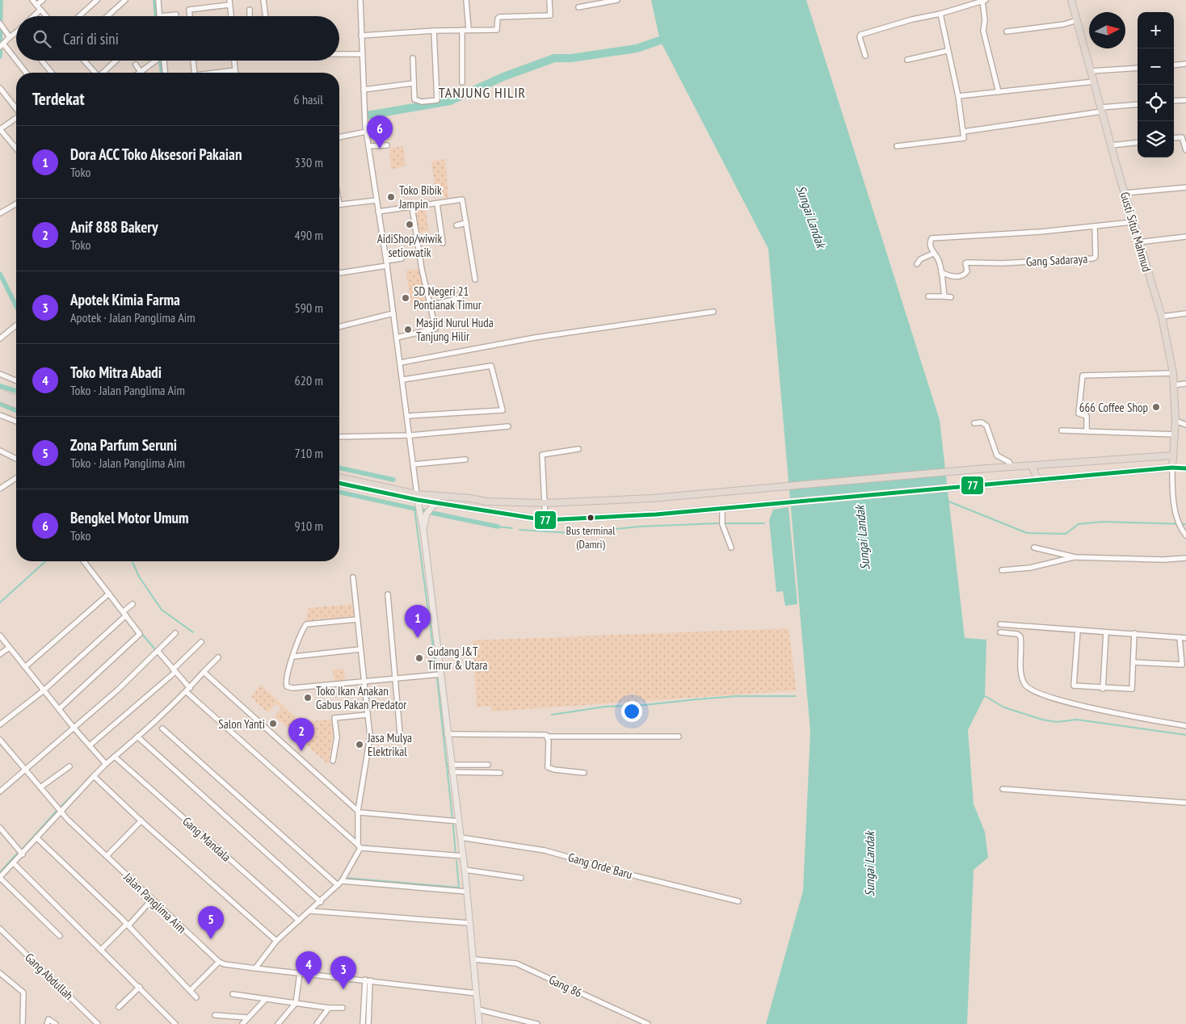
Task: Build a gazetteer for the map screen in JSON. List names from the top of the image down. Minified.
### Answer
{"streets":{"highway":["Gusti Situt Mahmud"],"street":["Gang Sadaraya","Gang Mandala","Gang Orde Baru","Jalan Panglima Aim","Gang Abdullah","Gang 86"]},"districts":["TANJUNG HILIR"],"water":["Sungai Landak"],"places":["Toko Bibik Jampin","AidiShop/wiwik setiowatik","SD Negeri 21 Pontianak Timur","Masjid Nurul Huda Tanjung Hilir","666 Coffee Shop","Bus terminal (Damri)","Gudang J&T Timur & Utara","Toko Ikan Anakan Gabus Pakan Predator","Salon Yanti","Jasa Mulya Elektrikal"],"lines":["transit line 77"],"north":"right","page":{"map_buttons":["+","−"],"search":"Cari di sini","heading":["Terdekat","6 hasil"],"pins":["6","1","2","5","4","3"],"list":[{"mark":"1","name":"Dora ACC Toko Aksesori Pakaian","note":"Toko","value":"330 m"},{"mark":"2","name":"Anif 888 Bakery","note":"Toko","value":"490 m"},{"mark":"3","name":"Apotek Kimia Farma","note":"Apotek · Jalan Panglima Aim","value":"590 m"},{"mark":"4","name":"Toko Mitra Abadi","note":"Toko · Jalan Panglima Aim","value":"620 m"},{"mark":"5","name":"Zona Parfum Seruni","note":"Toko · Jalan Panglima Aim","value":"710 m"},{"mark":"6","name":"Bengkel Motor Umum","note":"Toko","value":"910 m"}]}}
